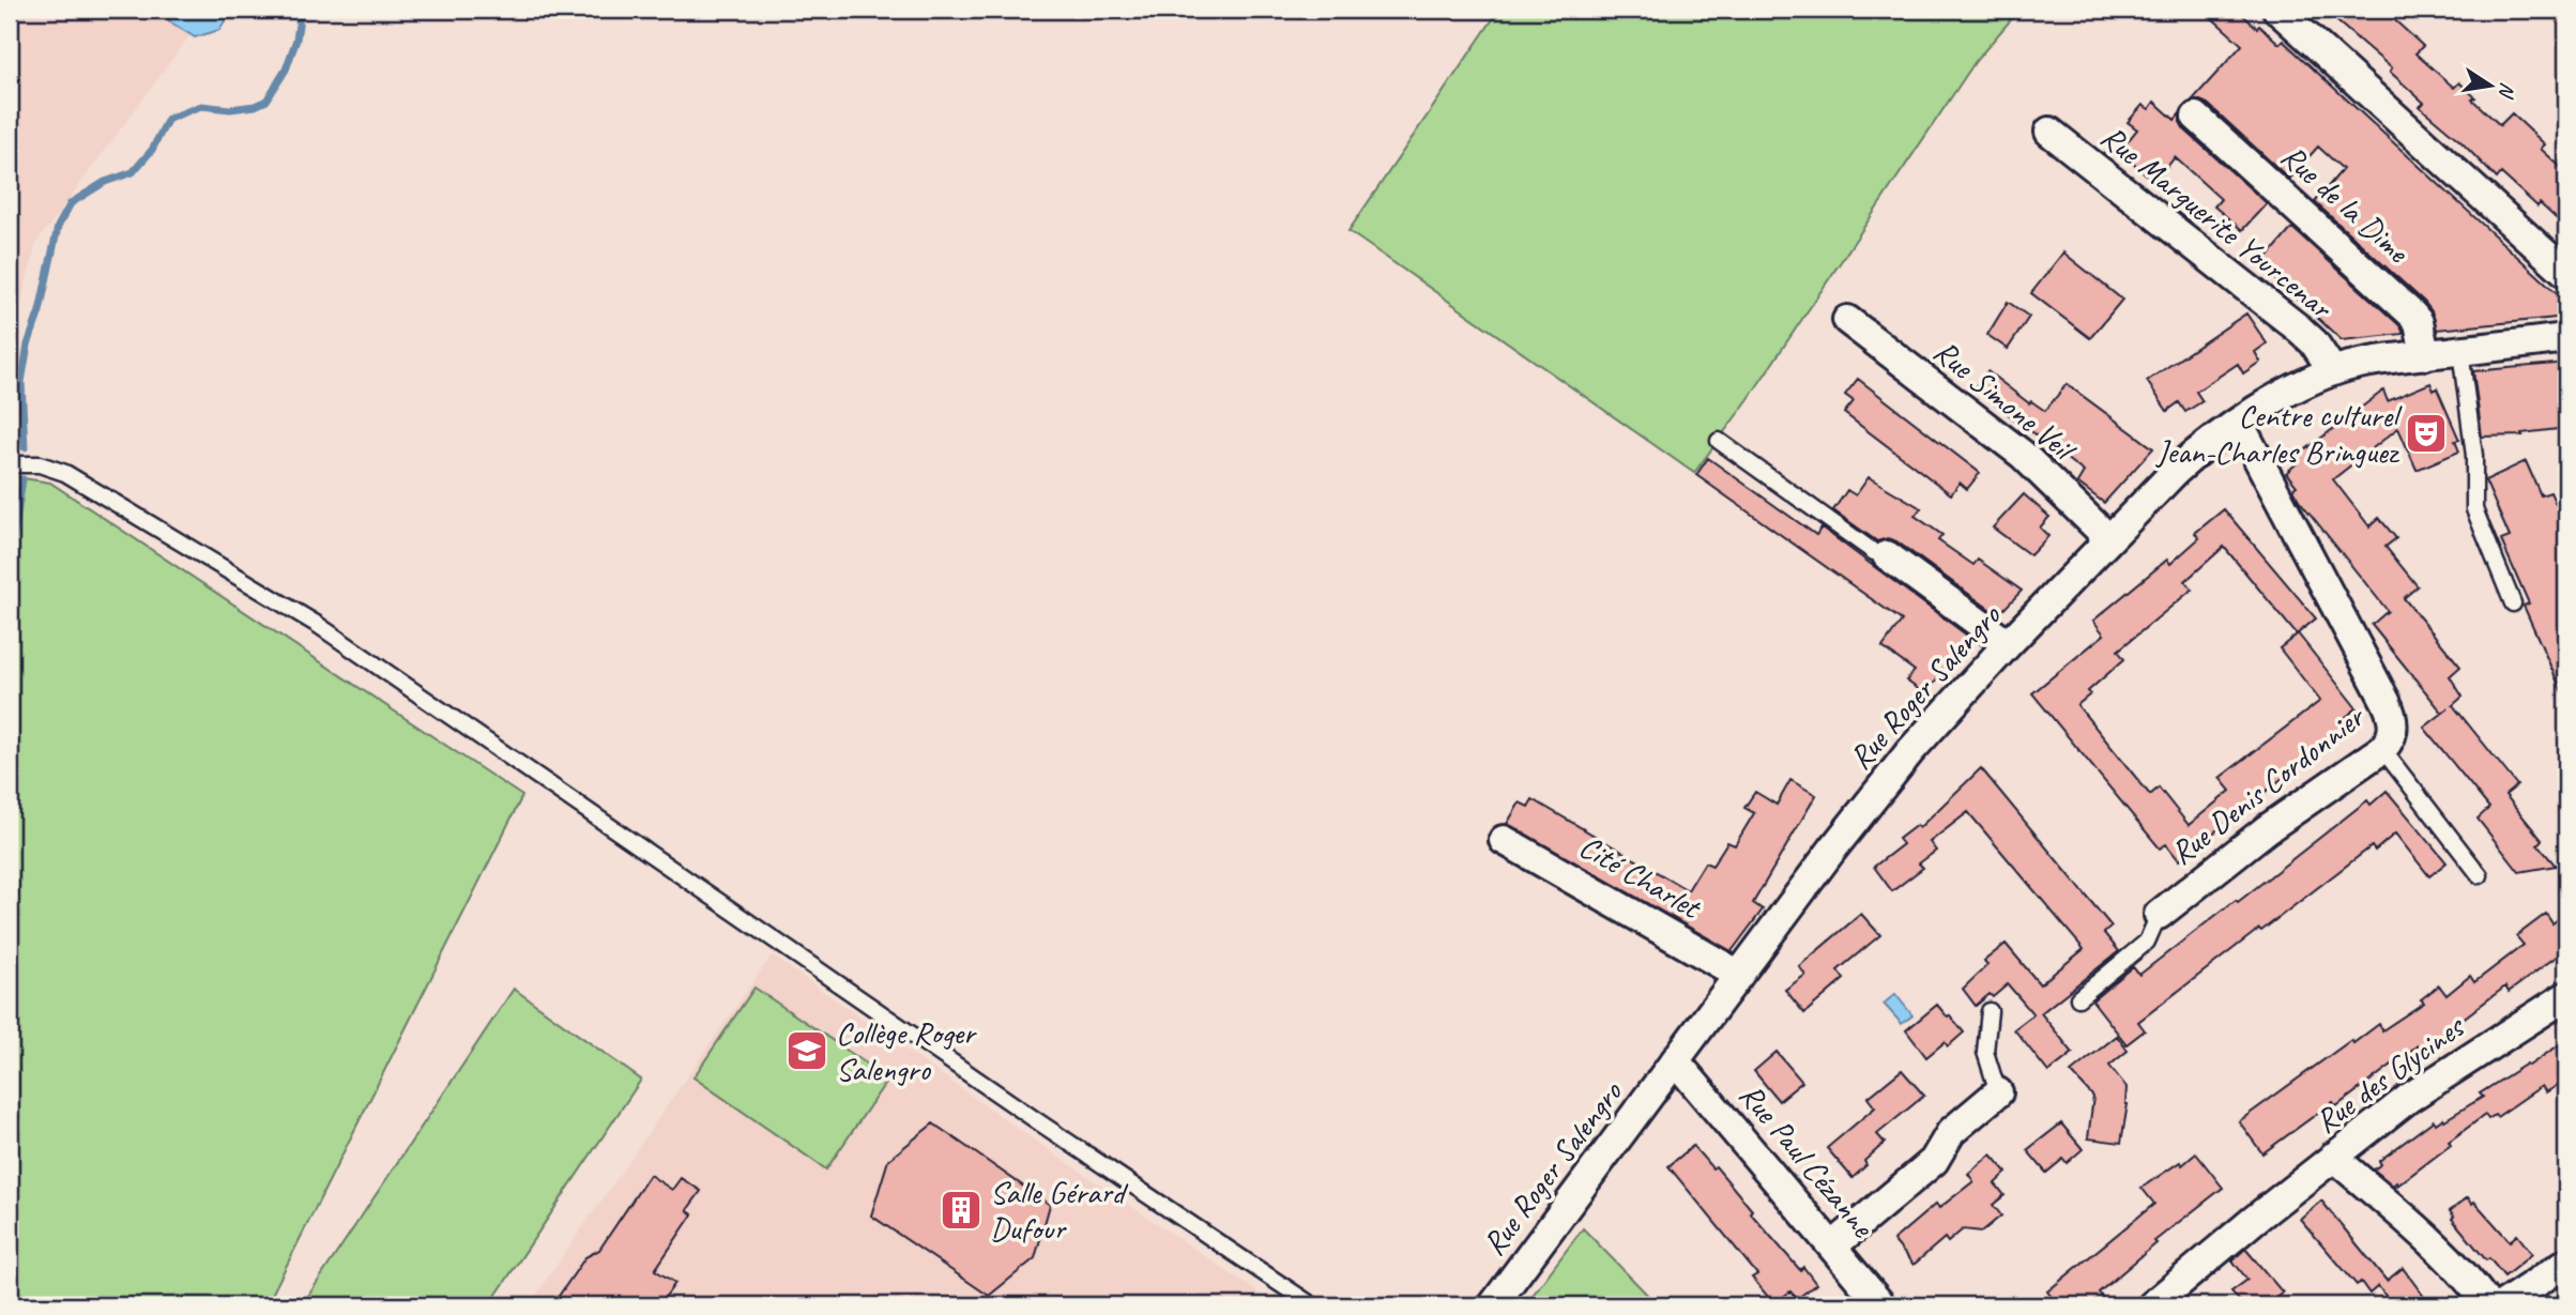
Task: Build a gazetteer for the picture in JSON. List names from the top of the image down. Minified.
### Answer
{"streets":{"street":["Rue de la Dime","Rue Marguerite Yourcenar","Rue Simone Veil","Rue Roger Salengro","Rue Denis Cordonnier","Cité Charlet","Rue des Glycines","Rue Paul Cézanne"]},"crossings":[["Rue de la Dime","Rue Roger Salengro"],["Rue Marguerite Yourcenar","Rue Roger Salengro"],["Rue Simone Veil","Rue Roger Salengro"],["Rue Roger Salengro","Rue Denis Cordonnier"],["Rue Roger Salengro","Cité Charlet"],["Rue Roger Salengro","Rue Paul Cézanne"]],"places":{"theatre":["Centre culturel Jean-Charles Bringuez"],"school or university":["Collège Roger Salengro"],"building":["Salle Gérard Dufour"]},"north":"right"}
